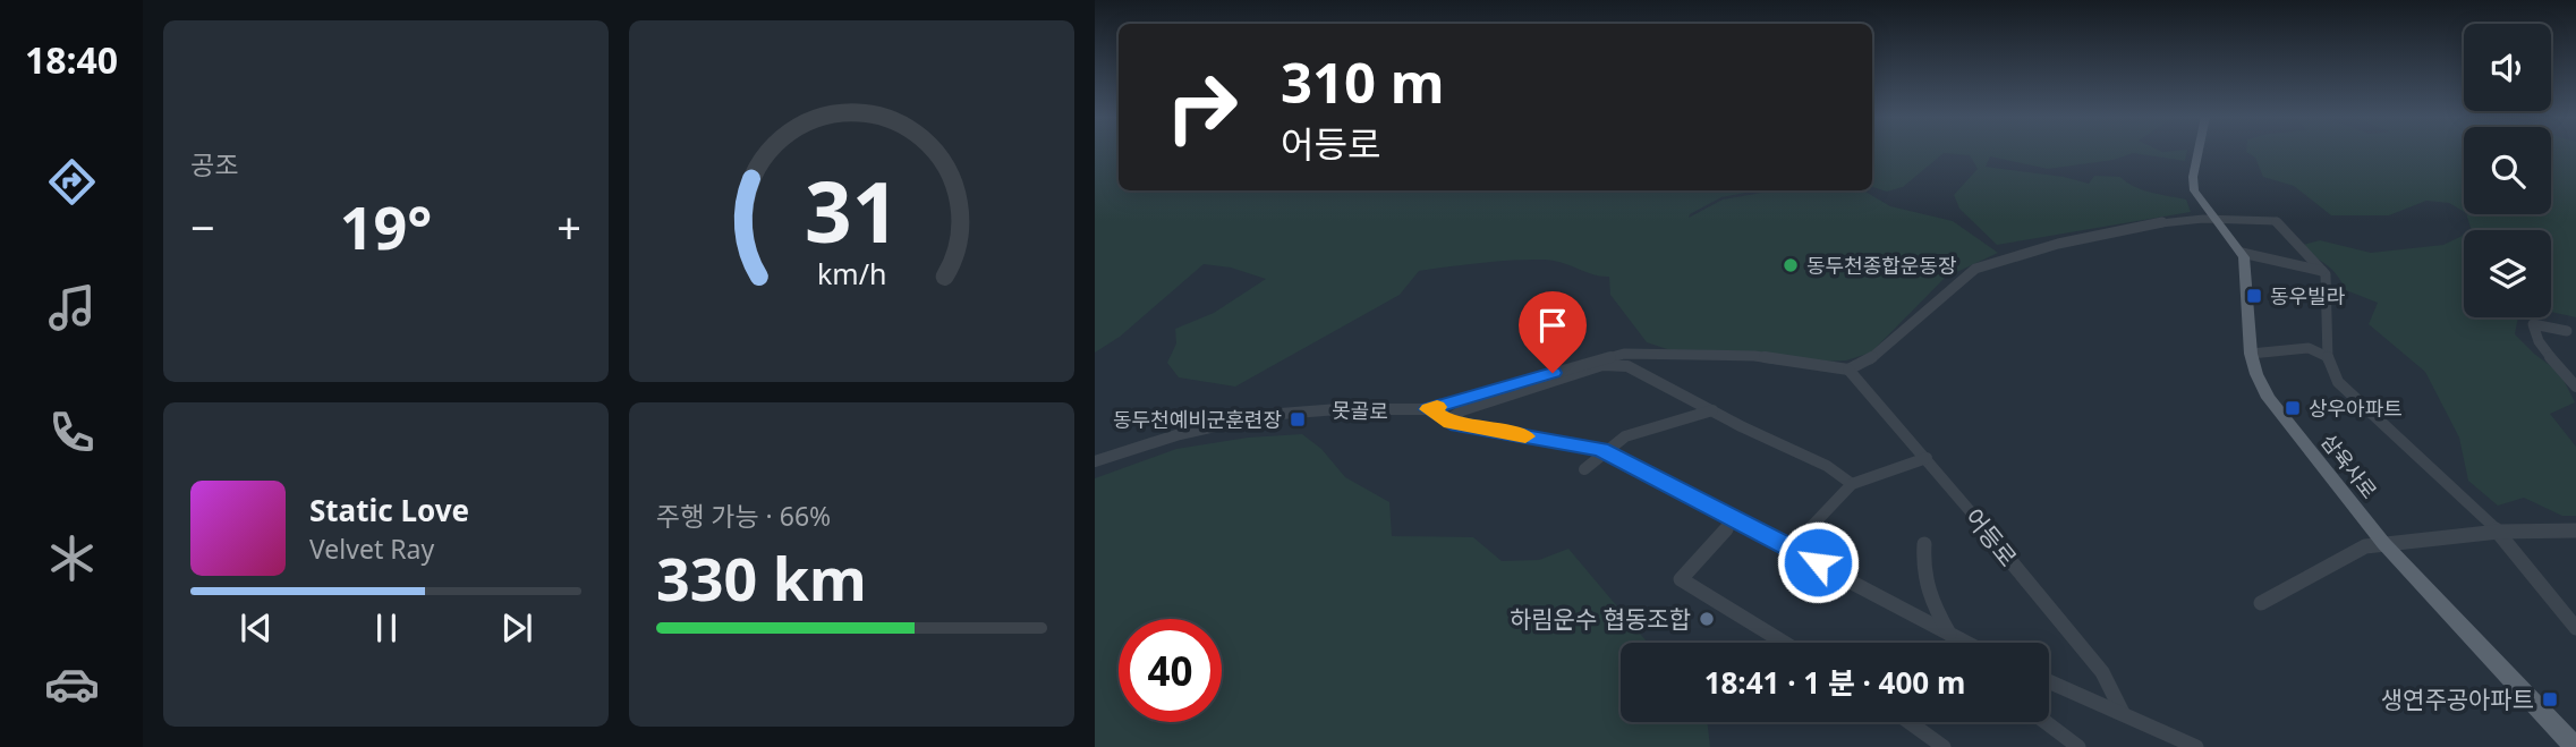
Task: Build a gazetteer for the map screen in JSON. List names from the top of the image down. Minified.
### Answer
{"streets":{"main road":["삼육사로"],"street":["못골로","어등로"]},"places":{"other":["동두천종합운동장","하림운수 협동조합"],"transit":["동우빌라","상우아파트","동두천예비군훈련장","생연주공아파트"]},"page":{"tabs":"18:40","tile":["공조",["주행 가능 · 66%","330 km"]],"turn":["310 m","어등로"],"heat":["−","19°","+"],"song":["Static Love","Velvet Ray"],"limit":"40","trip":"18:41 · 1 분 · 400 m","gauge":["31","km/h"]}}
